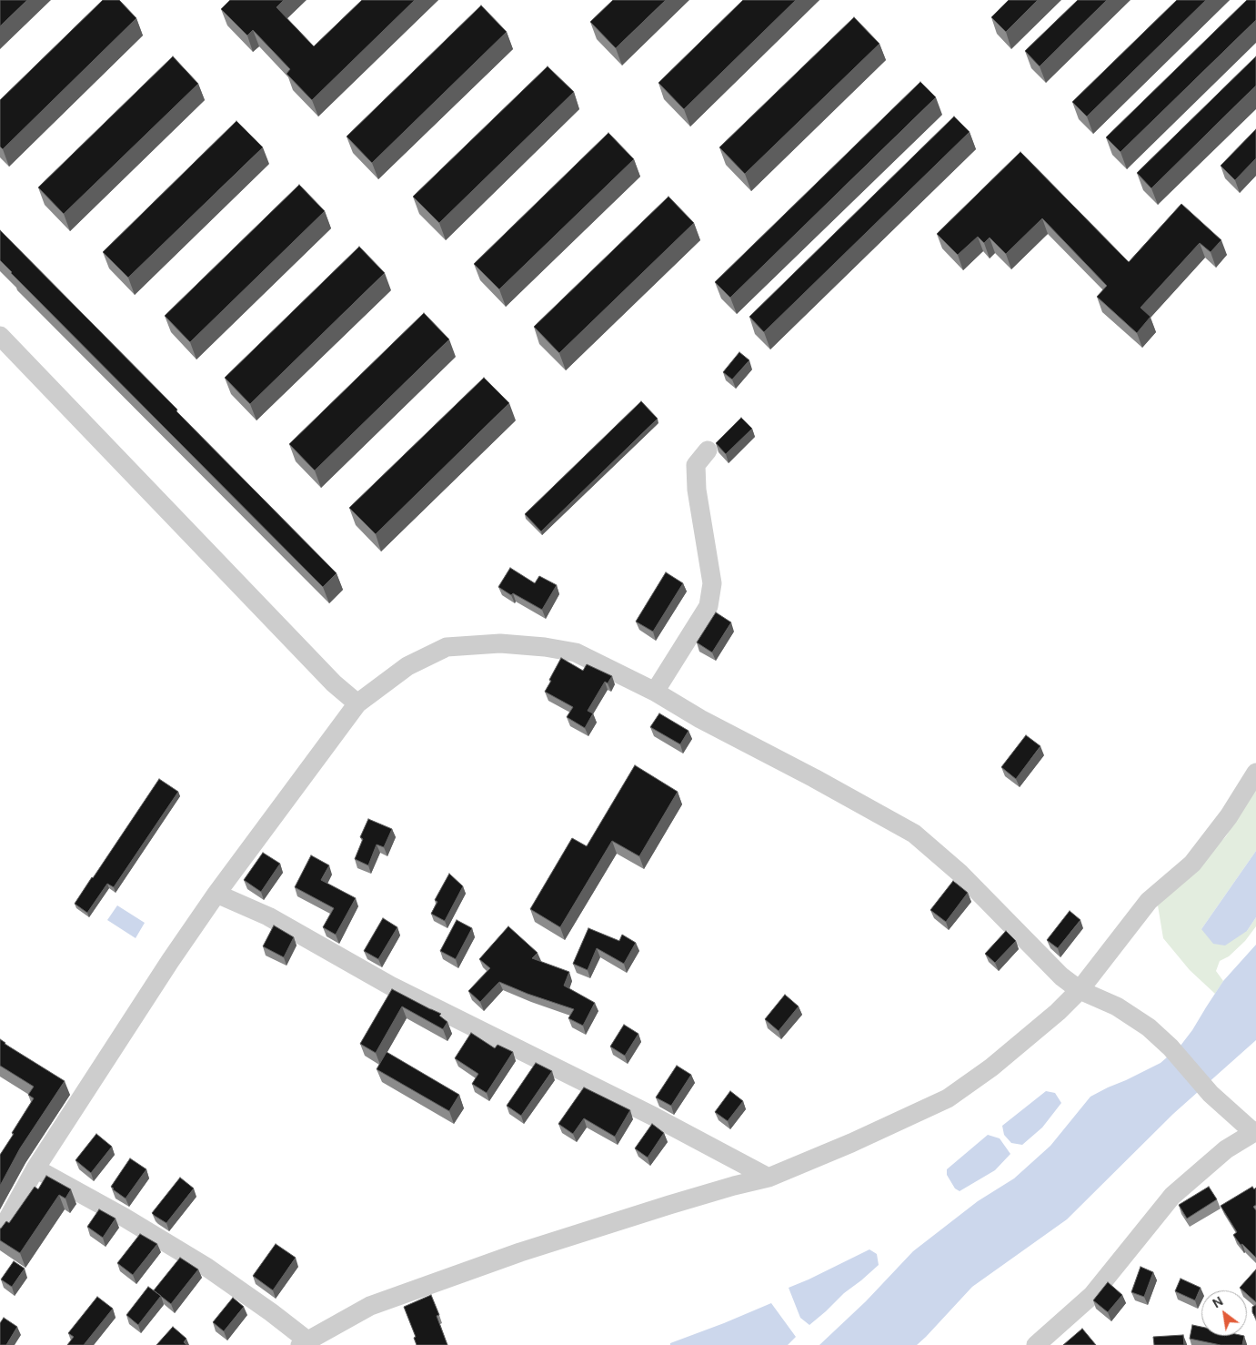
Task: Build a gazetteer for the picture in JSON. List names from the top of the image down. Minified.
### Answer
{"north":"top left"}
